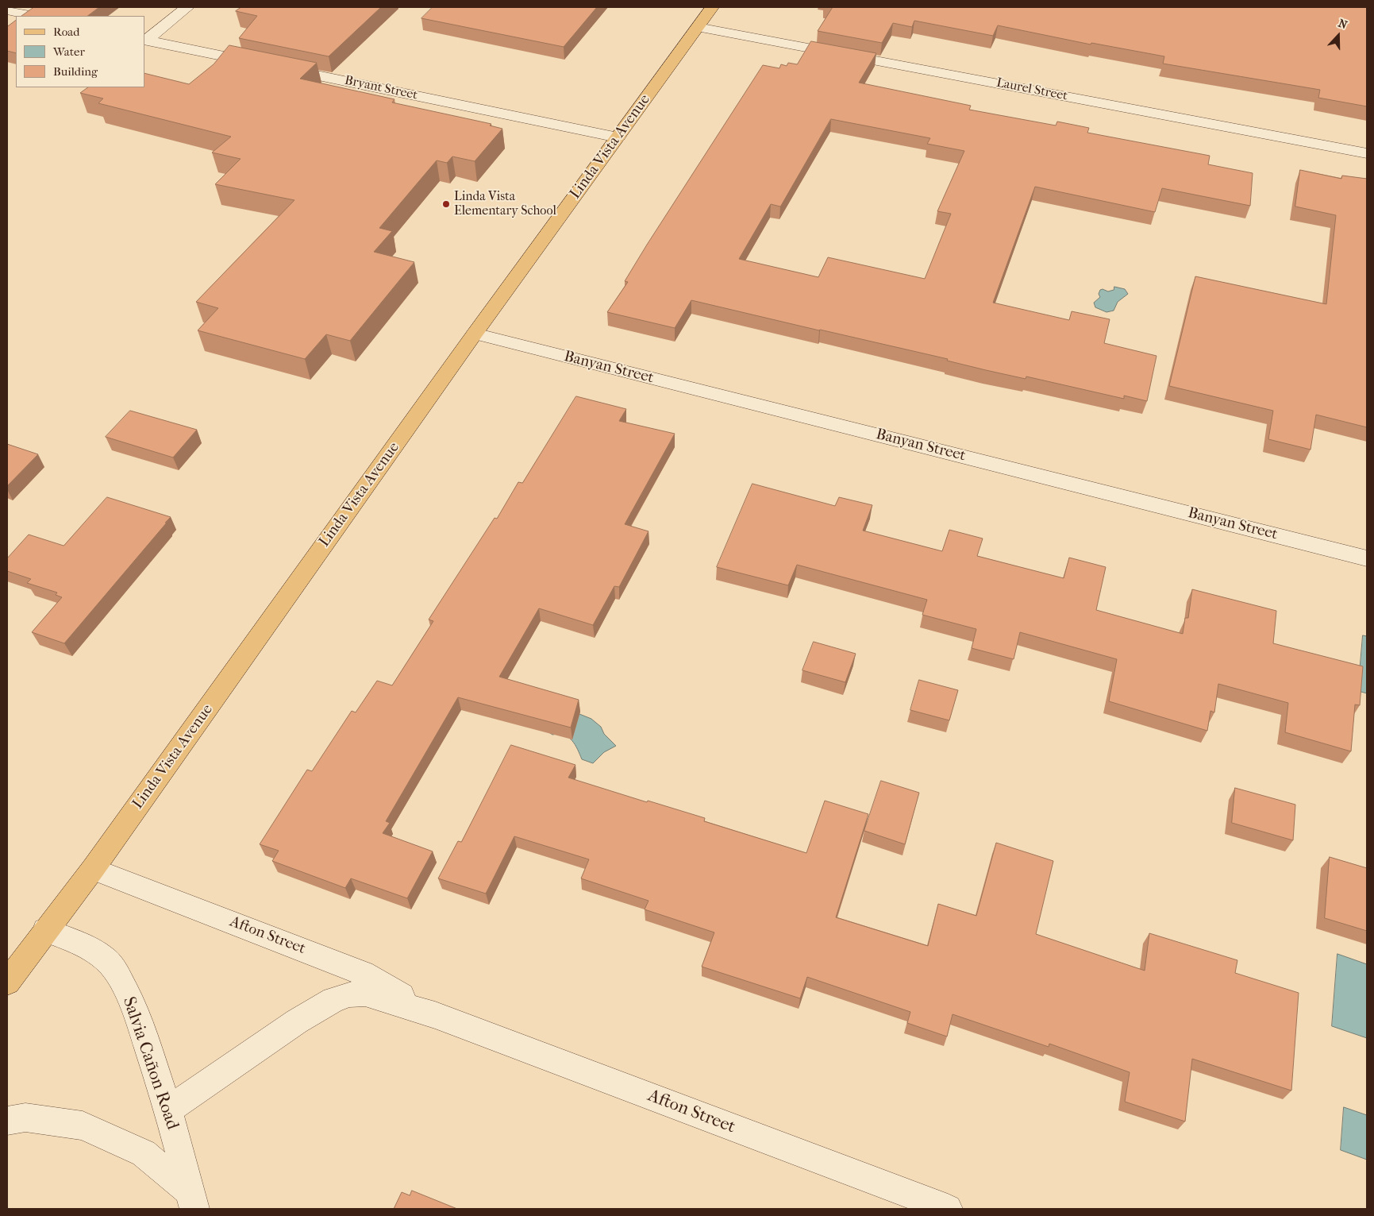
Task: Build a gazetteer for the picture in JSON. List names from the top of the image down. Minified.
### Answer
{"streets":{"main road":["Linda Vista Avenue"],"street":["Bryant Street","Laurel Street","Banyan Street","Afton Street","Salvia Cañon Road"]},"crossings":[["Bryant Street","Linda Vista Avenue"],["Laurel Street","Linda Vista Avenue"],["Linda Vista Avenue","Banyan Street"],["Linda Vista Avenue","Afton Street"],["Linda Vista Avenue","Salvia Cañon Road"],["Afton Street","Salvia Cañon Road"]],"places":["Linda Vista Elementary School"],"legend":["Road","Water","Building"],"north":"top"}
